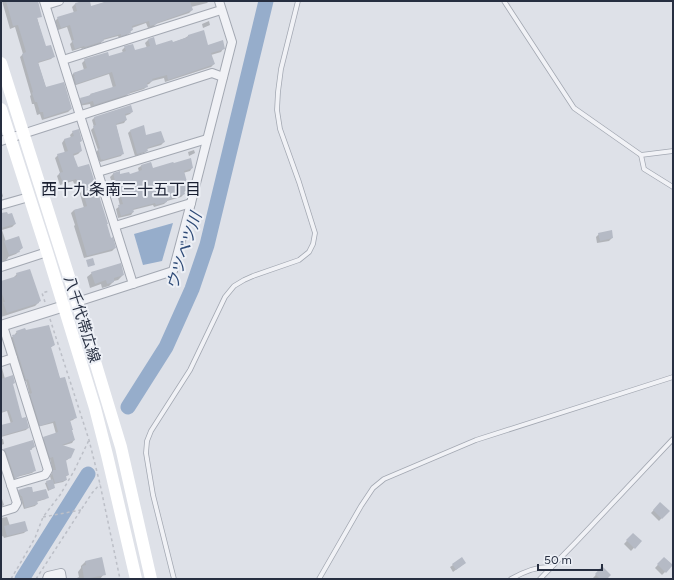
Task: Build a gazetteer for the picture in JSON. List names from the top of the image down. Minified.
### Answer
{"streets":{"main road":["八千代帯広線"]},"districts":["西十九条南三十五丁目"],"water":["ウツベツ川"],"scale_bar":"50 m"}
